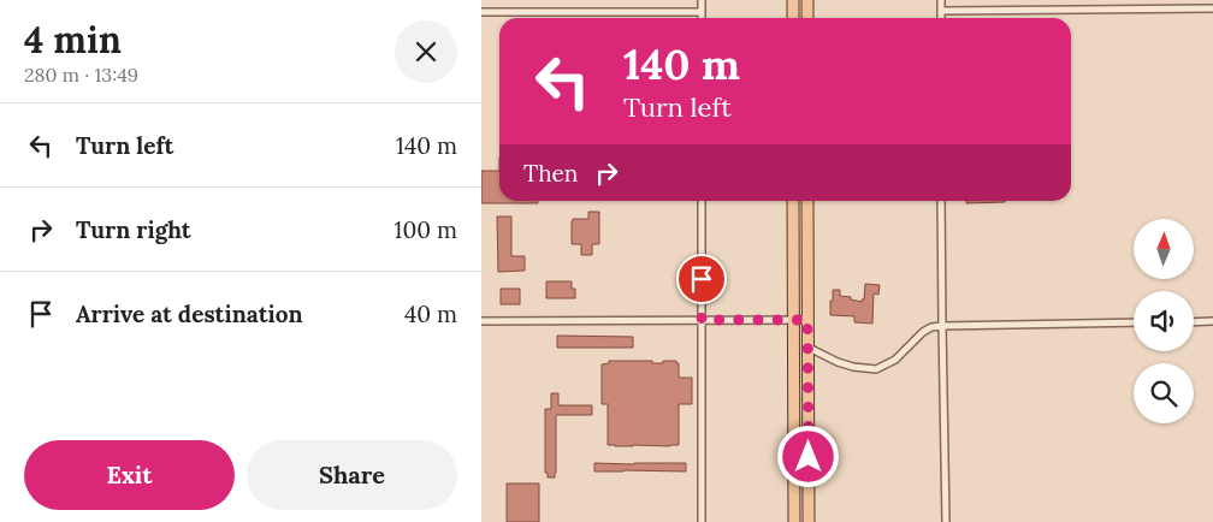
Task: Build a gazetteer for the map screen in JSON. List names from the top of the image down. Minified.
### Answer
{"north":"top","page":{"heading":["4 min","280 m · 13:49"],"turn":["140 m","Turn left"],"list":[{"name":"Turn left","value":"140 m"},{"name":"Turn right","value":"100 m"},{"name":"Arrive at destination","value":"40 m"}],"then":"Then","buttons":["Exit","Share"]}}
